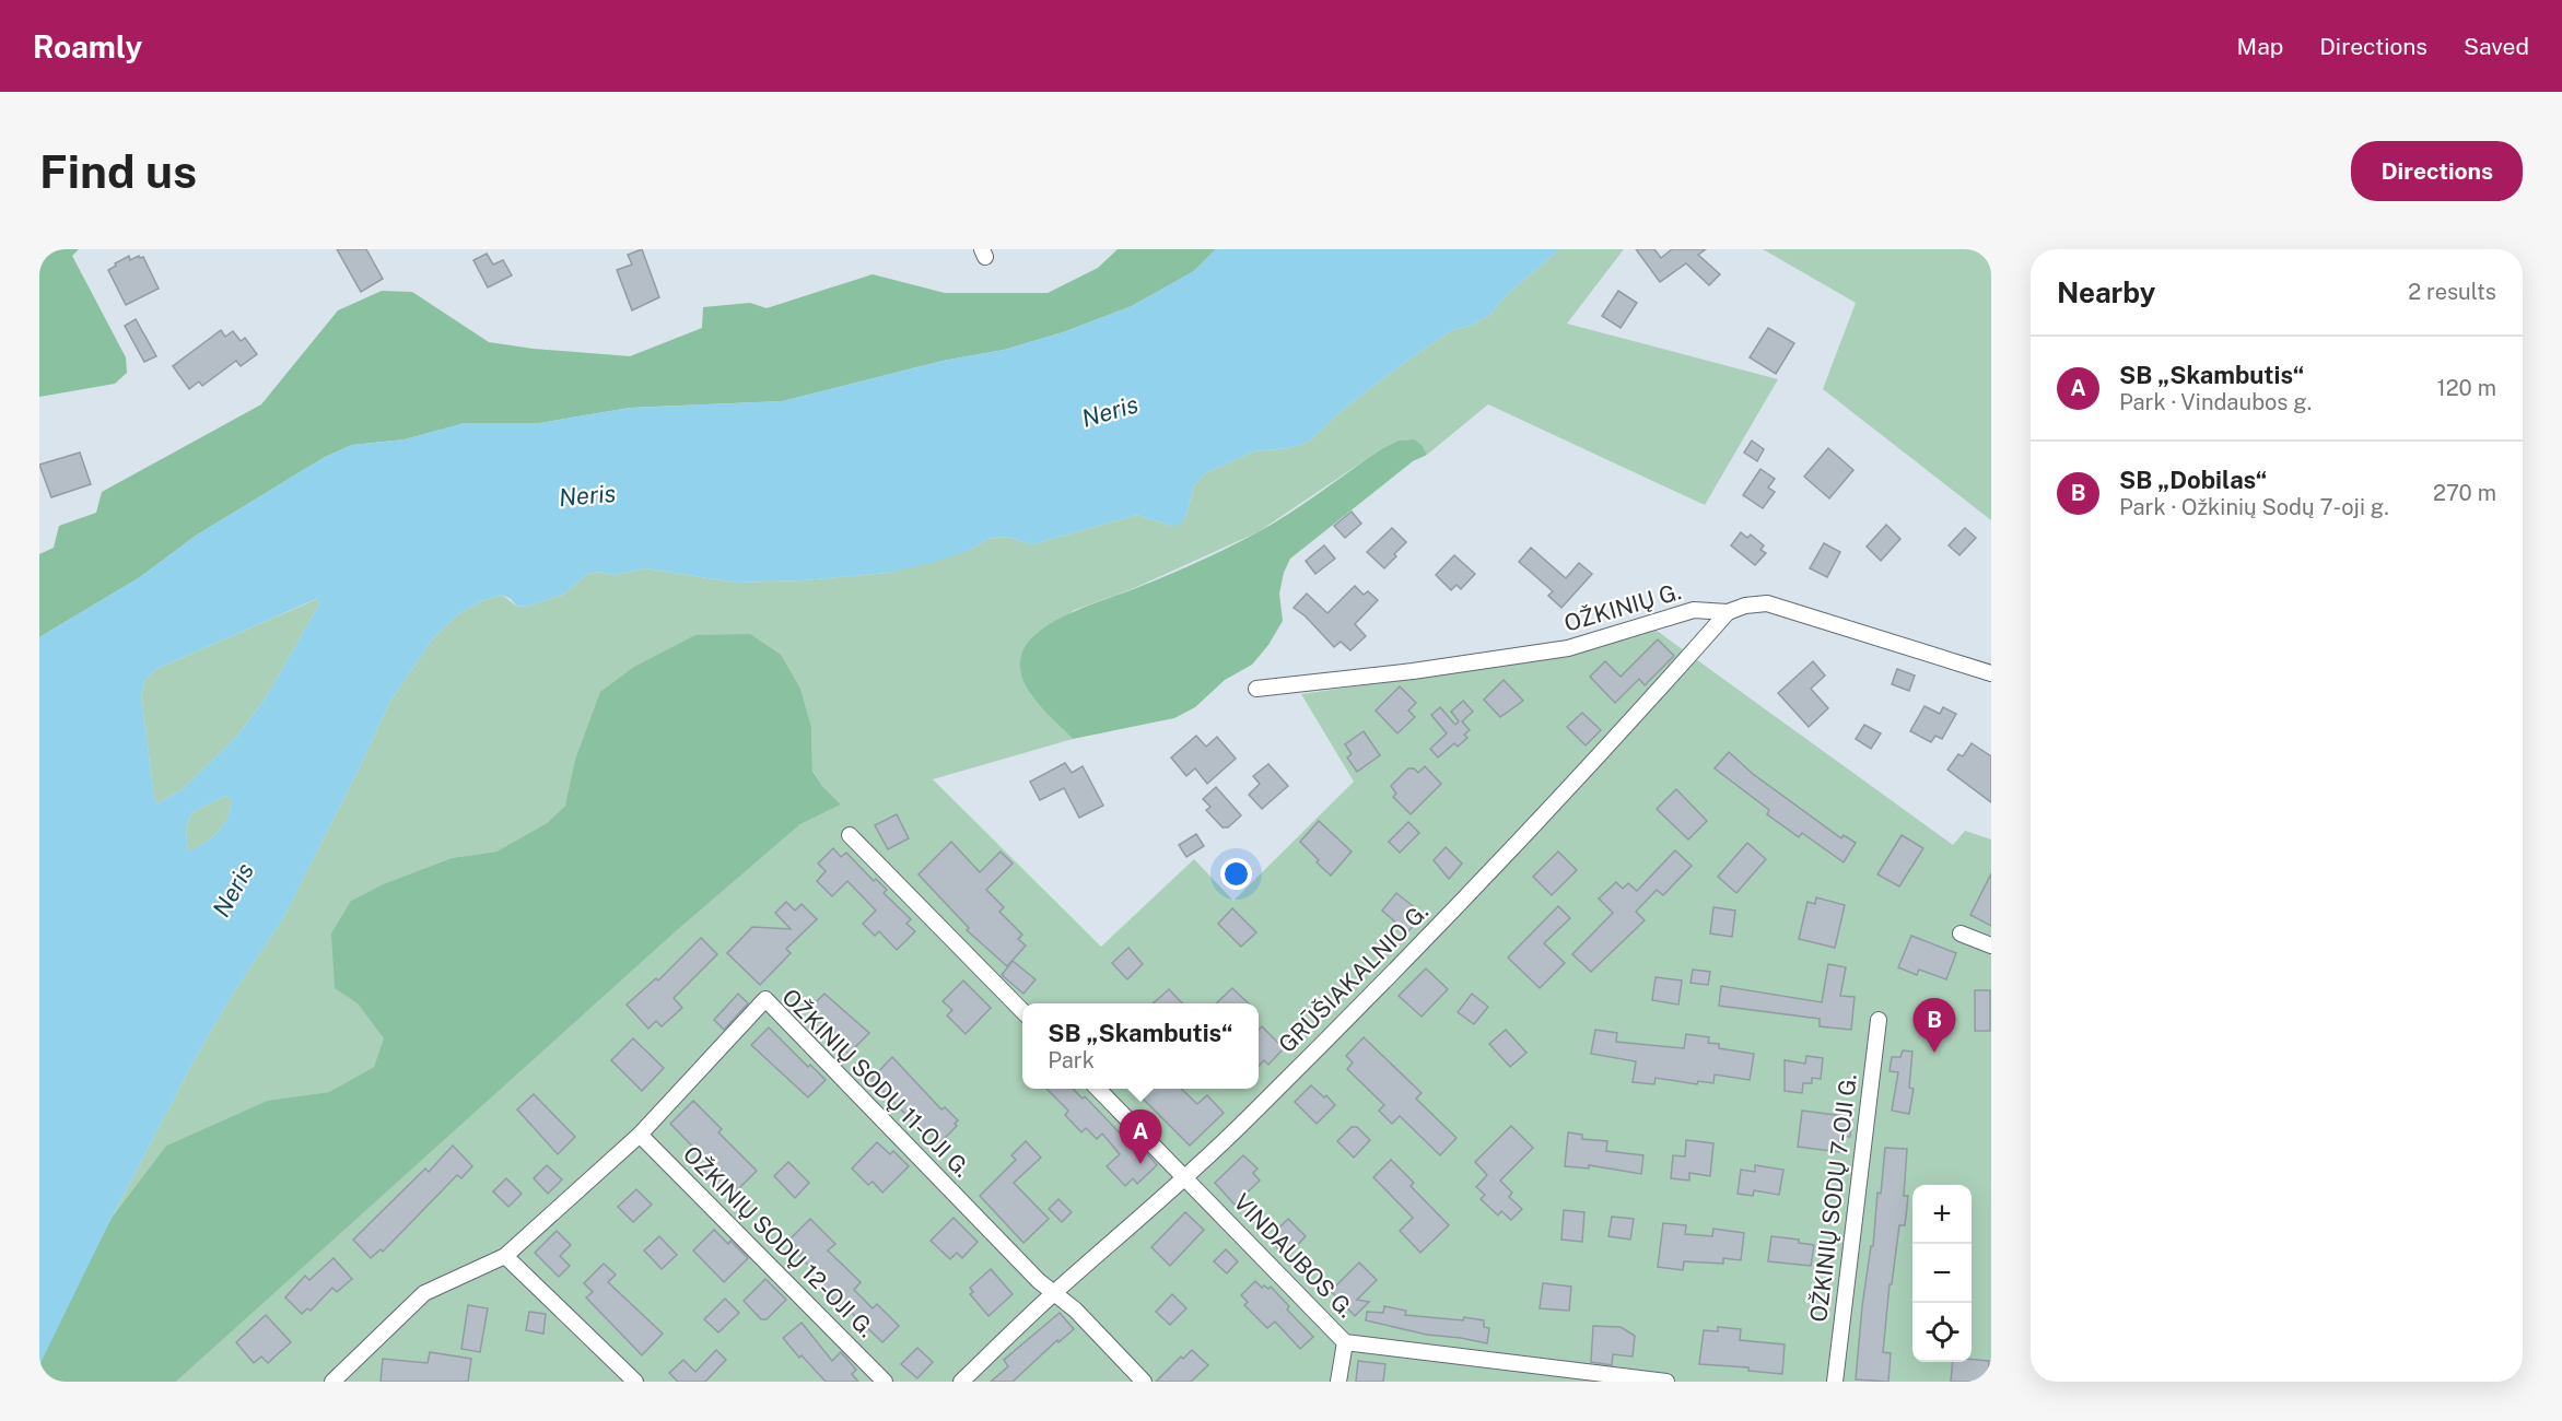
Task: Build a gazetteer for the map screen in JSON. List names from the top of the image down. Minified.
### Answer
{"streets":{"street":["OŽKINIŲ G.","GRŪŠIAKALNIO G.","OŽKINIŲ SODŲ 11-OJI G.","OŽKINIŲ SODŲ 7-OJI G.","OŽKINIŲ SODŲ 12-OJI G.","VINDAUBOS G."]},"crossings":[["OŽKINIŲ G.","GRŪŠIAKALNIO G."],["GRŪŠIAKALNIO G.","OŽKINIŲ SODŲ 11-OJI G."],["GRŪŠIAKALNIO G.","VINDAUBOS G."],["OŽKINIŲ SODŲ 11-OJI G.","OŽKINIŲ SODŲ 12-OJI G."]],"water":["Neris"],"page":{"header":"Roamly","nav":["Map","Directions","Saved"],"buttons":"Directions","title":"Find us","heading":["Nearby","2 results"],"list":[{"mark":"A","name":"SB „Skambutis“","note":"Park · Vindaubos g.","value":"120 m"},{"mark":"B","name":"SB „Dobilas“","note":"Park · Ožkinių Sodų 7-oji g.","value":"270 m"}],"pins":["B","A"],"popup":["SB „Skambutis“","Park"],"map_buttons":["+","−"]}}
